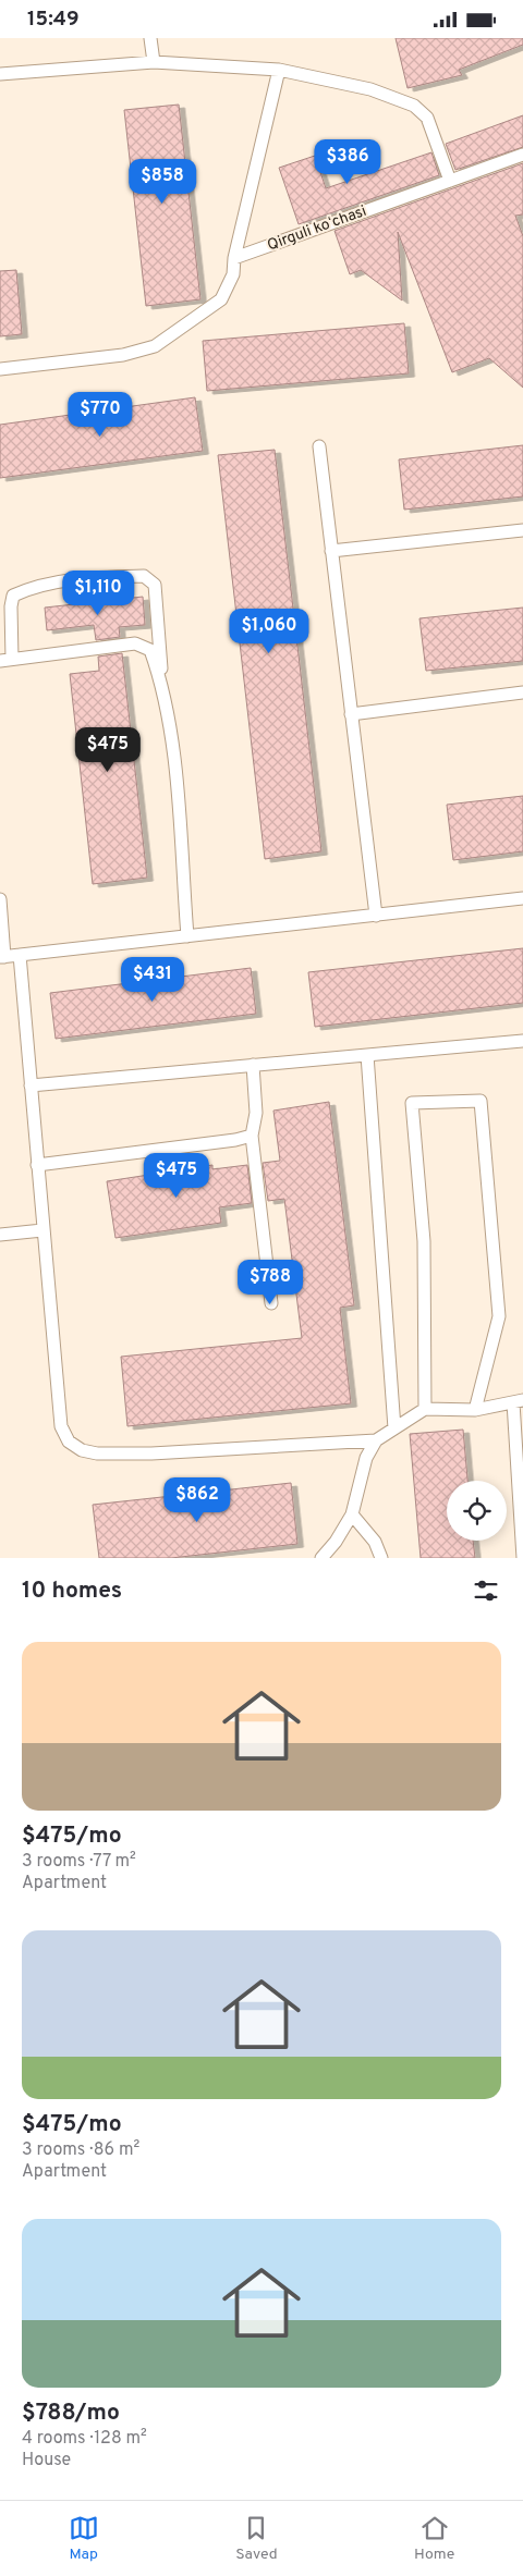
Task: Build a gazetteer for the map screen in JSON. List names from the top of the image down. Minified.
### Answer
{"streets":{"lane":["Qirguli koʻchasi"]},"page":{"status":"15:49","price":["$386","$858","$770","$1,110","$1,060","$475","$431","$475","$788","$862"],"heading":"10 homes","list":[{"name":"$475/mo","note":"3 rooms · 77 m² · Apartment"},{"name":"$475/mo","note":"3 rooms · 86 m² · Apartment"},{"name":"$788/mo","note":"4 rooms · 128 m² · House"}],"tabs":["Map","Saved","Home"]}}
